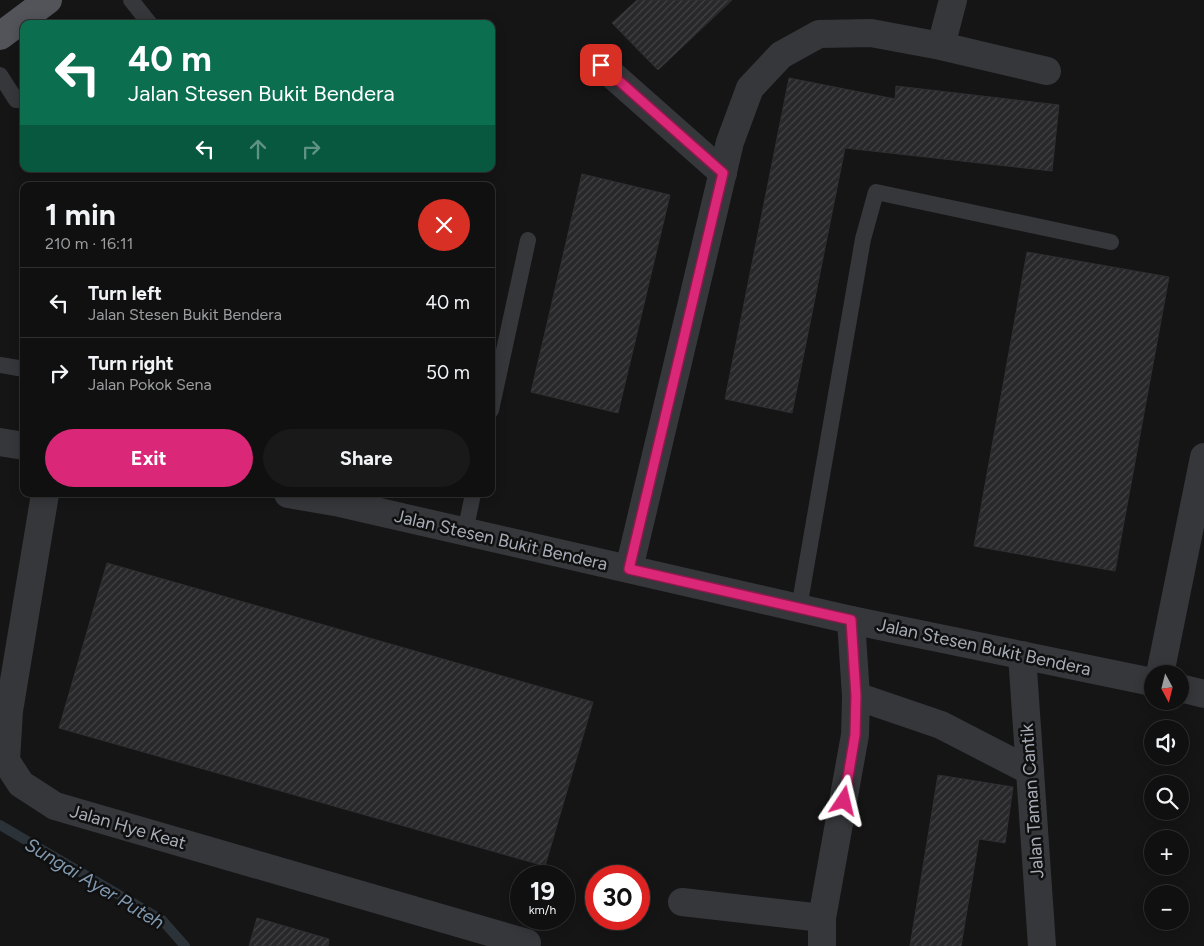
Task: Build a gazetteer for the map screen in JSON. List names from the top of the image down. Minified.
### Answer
{"streets":{"street":["Jalan Stesen Bukit Bendera","Jalan Taman Cantik","Jalan Hye Keat"]},"crossings":[["Jalan Stesen Bukit Bendera","Jalan Taman Cantik"]],"water":["Sungai Ayer Puteh"],"north":"bottom","page":{"turn":["40 m","Jalan Stesen Bukit Bendera"],"heading":["1 min","210 m · 16:11"],"list":[{"name":"Turn left","note":"Jalan Stesen Bukit Bendera","value":"40 m"},{"name":"Turn right","note":"Jalan Pokok Sena","value":"50 m"}],"buttons":["Exit","Share"],"map_buttons":["+","−"],"speed":"19 km/h","limit":"30"}}
